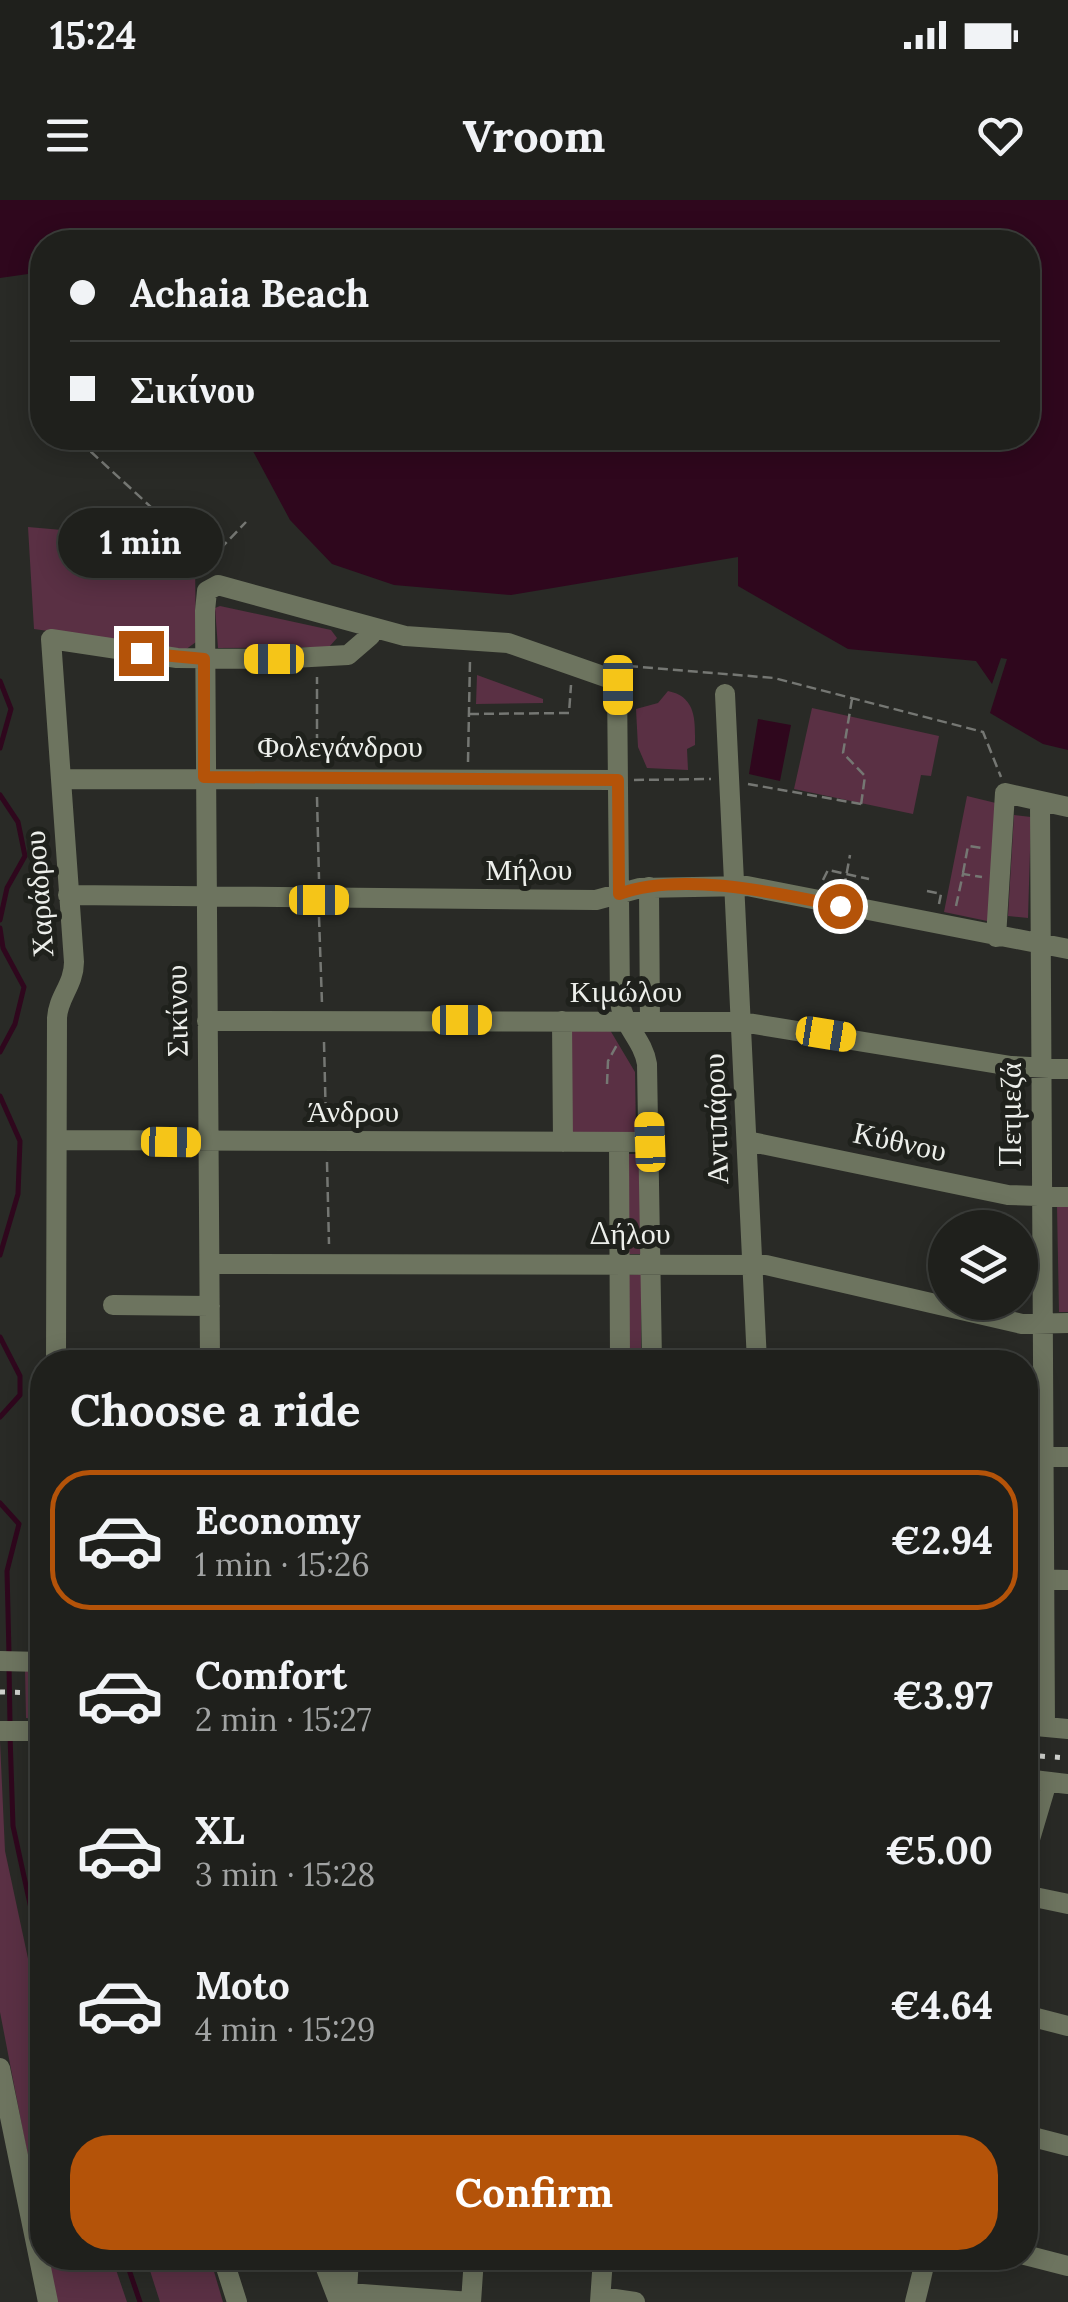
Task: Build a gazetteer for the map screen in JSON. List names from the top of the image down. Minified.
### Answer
{"streets":{"street":["Φολεγάνδρου","Μήλου","Χαράδρου","Κιμώλου","Σικίνου","Άνδρου","Πετμεζά","Αντιπάρου","Κύθνου","Δήλου"]},"crossings":[["Φολεγάνδρου","Χαράδρου"],["Φολεγάνδρου","Σικίνου"],["Μήλου","Χαράδρου"],["Μήλου","Σικίνου"],["Μήλου","Πετμεζά"],["Μήλου","Αντιπάρου"],["Χαράδρου","Σικίνου"],["Χαράδρου","Άνδρου"],["Κιμώλου","Σικίνου"],["Κιμώλου","Πετμεζά"],["Κιμώλου","Αντιπάρου"],["Σικίνου","Άνδρου"],["Σικίνου","Δήλου"],["Πετμεζά","Κύθνου"],["Πετμεζά","Δήλου"],["Αντιπάρου","Κύθνου"],["Αντιπάρου","Δήλου"]],"page":{"status":"15:24","header":"Vroom","banner":["Achaia Beach","Σικίνου"],"bubble":"1 min","heading":"Choose a ride","list":[{"name":"Economy","note":"1 min · 15:26","value":"€2.94"},{"name":"Comfort","note":"2 min · 15:27","value":"€3.97"},{"name":"XL","note":"3 min · 15:28","value":"€5.00"},{"name":"Moto","note":"4 min · 15:29","value":"€4.64"}],"buttons":"Confirm"}}
